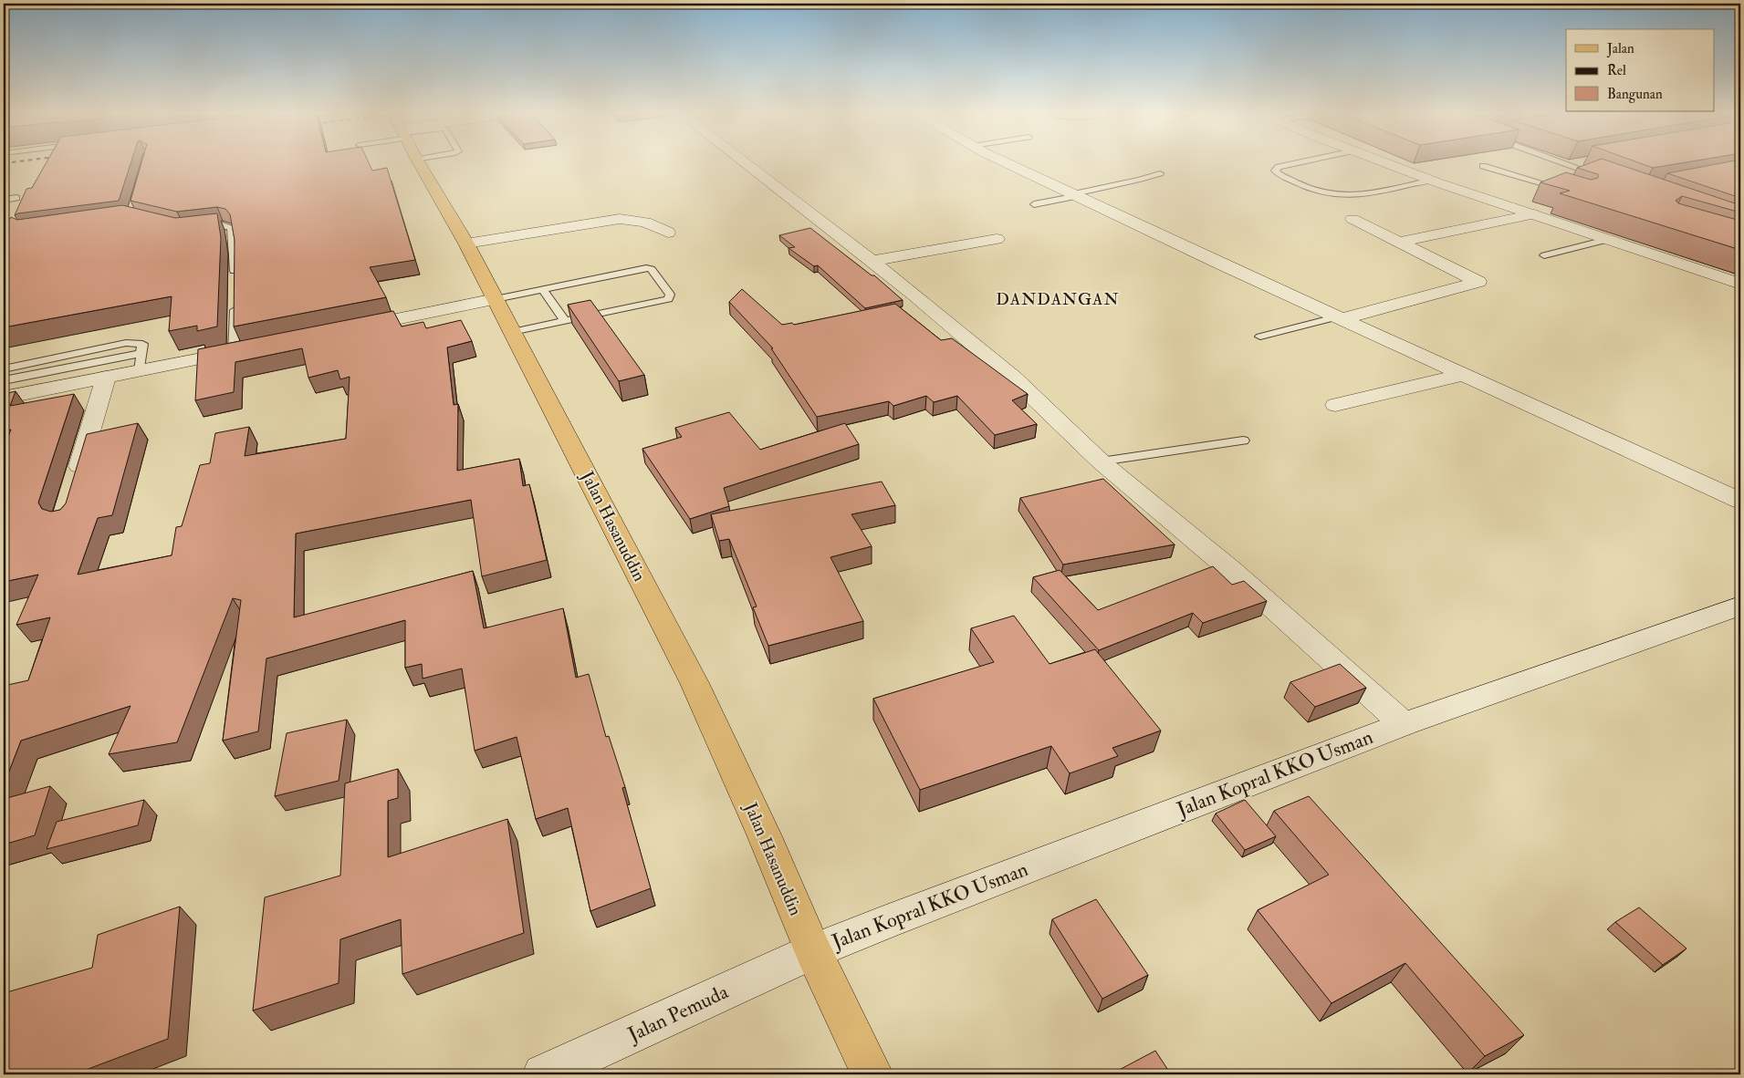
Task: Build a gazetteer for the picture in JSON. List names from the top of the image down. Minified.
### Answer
{"streets":{"main road":["Jalan Hasanuddin"],"street":["Jalan Kopral KKO Usman","Jalan Pemuda"]},"crossings":[["Jalan Hasanuddin","Jalan Kopral KKO Usman"],["Jalan Hasanuddin","Jalan Pemuda"],["Jalan Kopral KKO Usman","Jalan Pemuda"]],"districts":["DANDANGAN"],"legend":["Jalan","Rel","Bangunan"]}
